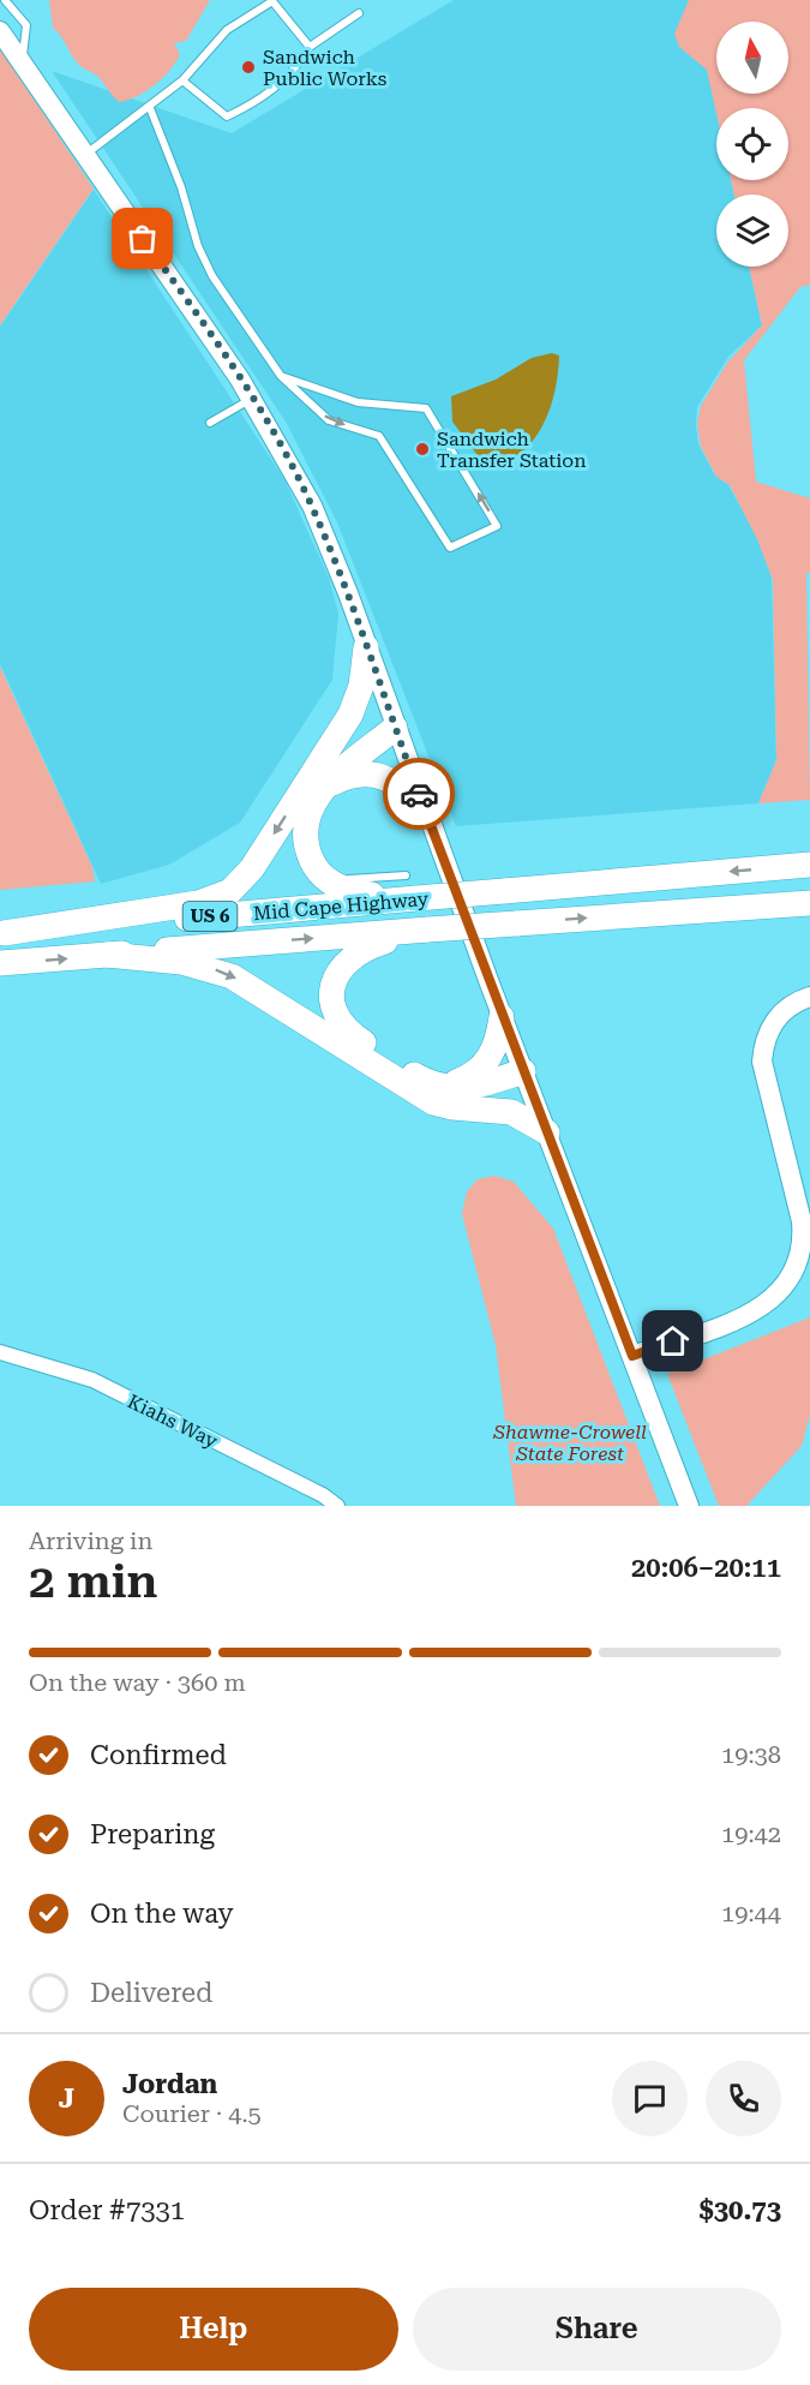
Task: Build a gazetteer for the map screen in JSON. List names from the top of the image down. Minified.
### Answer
{"streets":{"highway":["Mid Cape Highway","US 6"],"street":["Kiahs Way"]},"parks":["Shawme-Crowell State Forest"],"places":["Sandwich Public Works","Sandwich Transfer Station"],"north":"top","page":{"heading":["2 min","Arriving in","20:06–20:11"],"panel":["Jordan","Courier · 4.5","Order #7331","$30.73"],"bar":"On the way · 360 m","list":[["Confirmed","19:38"],["Preparing","19:42"],["On the way","19:44"],"Delivered"],"round":"J","buttons":["Help","Share"]}}
